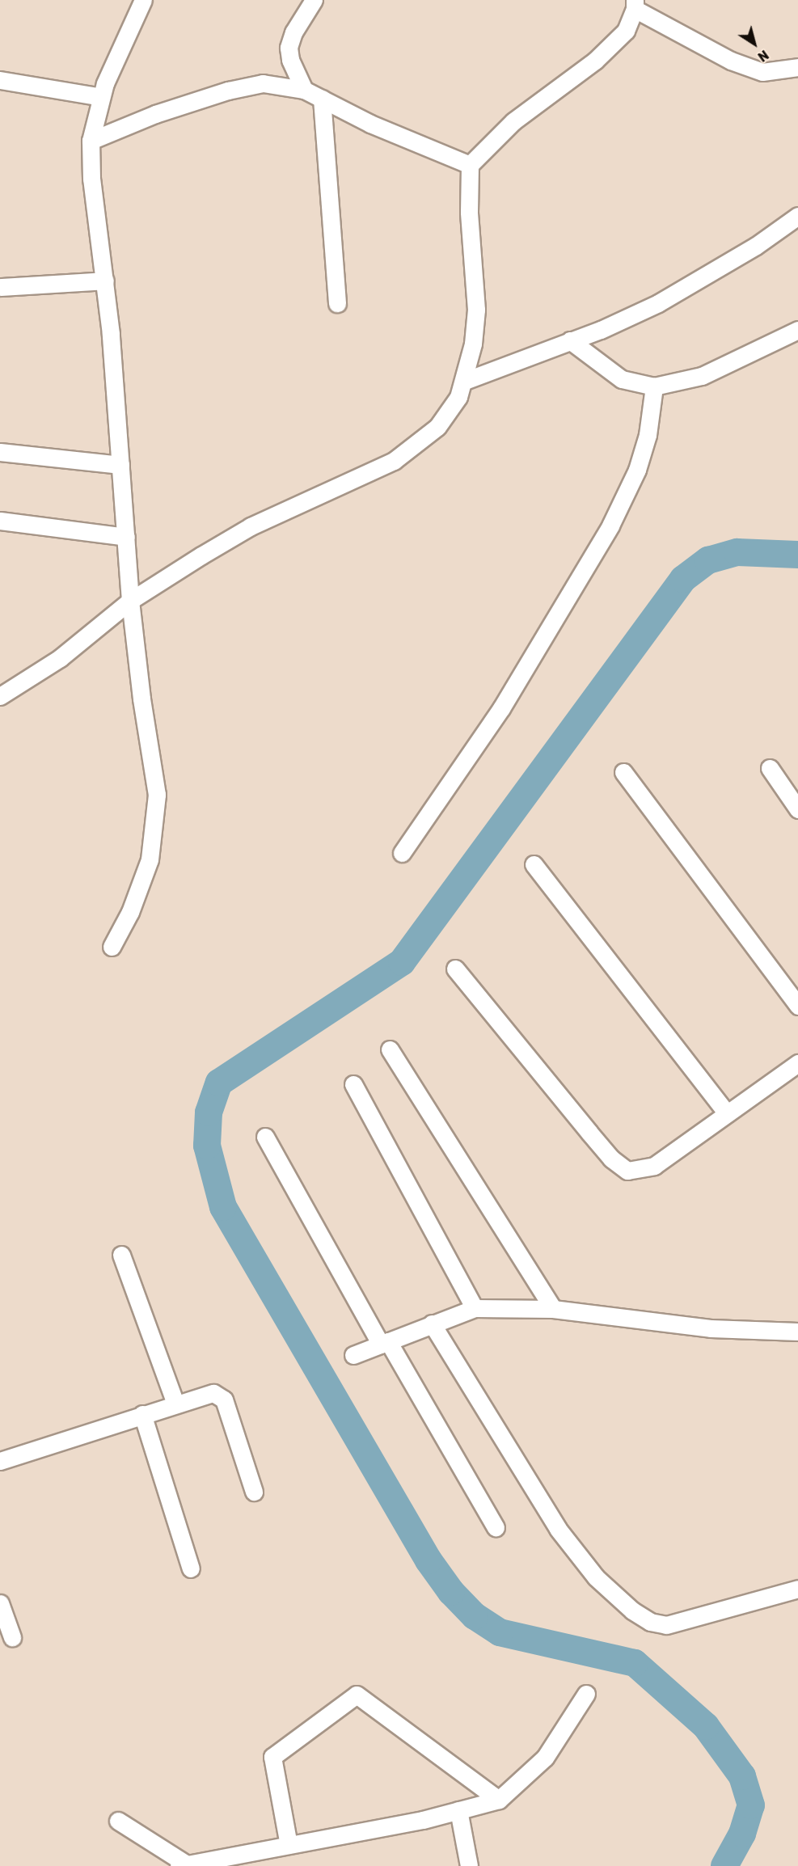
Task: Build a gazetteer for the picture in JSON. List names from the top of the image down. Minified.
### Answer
{"north":"bottom right"}
